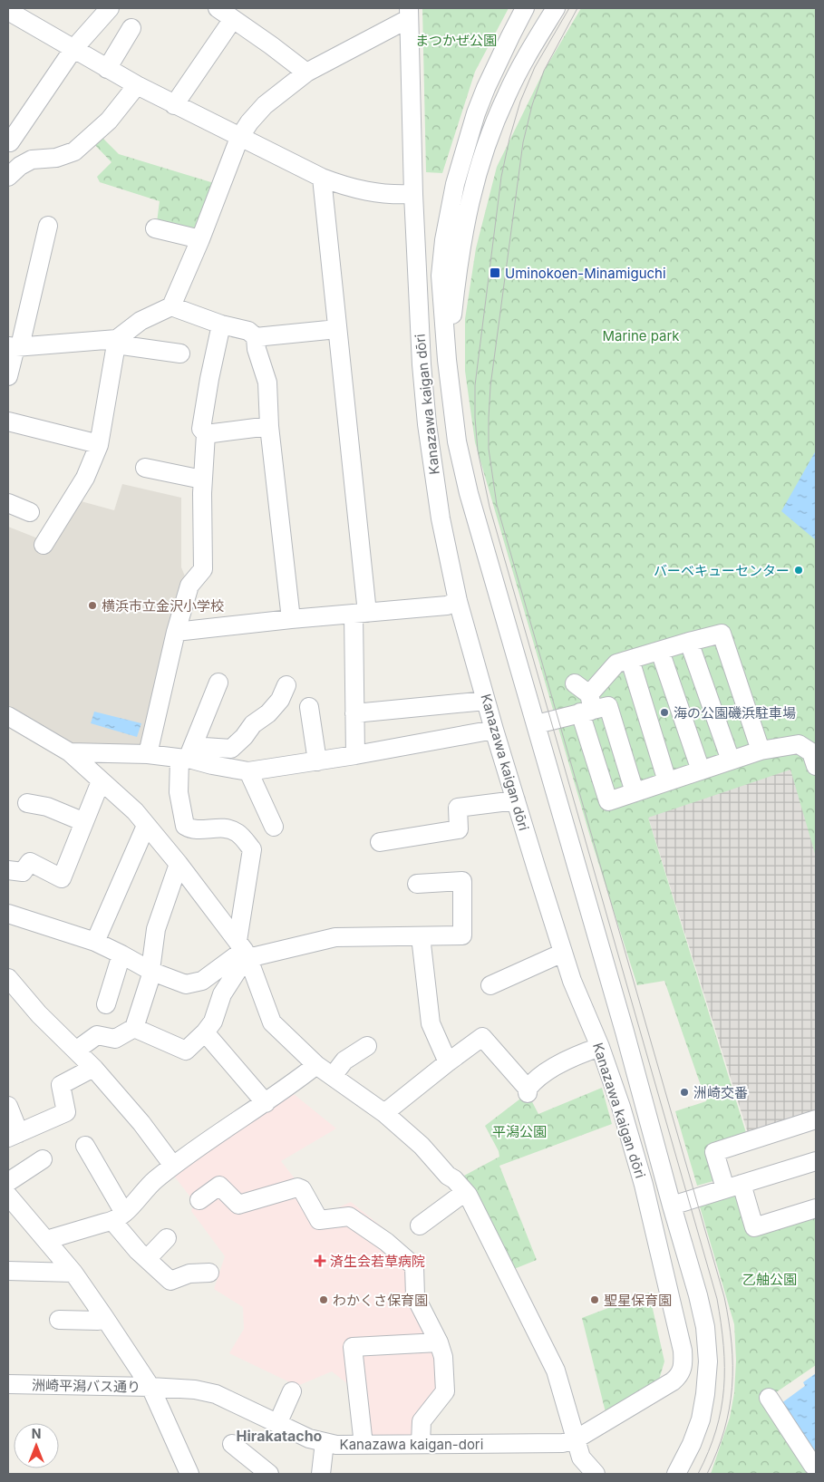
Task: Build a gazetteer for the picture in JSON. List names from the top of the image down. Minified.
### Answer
{"streets":{"street":["Kanazawa kaigan dōri","洲崎平潟バス通り","Kanazawa kaigan-dori"]},"crossings":[["Kanazawa kaigan dōri","Kanazawa kaigan-dori"],["洲崎平潟バス通り","Kanazawa kaigan-dori"]],"districts":["Hirakatacho"],"parks":["まつかぜ公園","Marine park","平潟公園","乙舳公園"],"places":{"transit":["Uminokoen-Minamiguchi"],"other":["バーベキューセンター","横浜市立金沢小学校","海の公園磯浜駐車場","洲崎交番","わかくさ保育園","聖星保育園"],"health":["済生会若草病院"]},"north":"top"}
